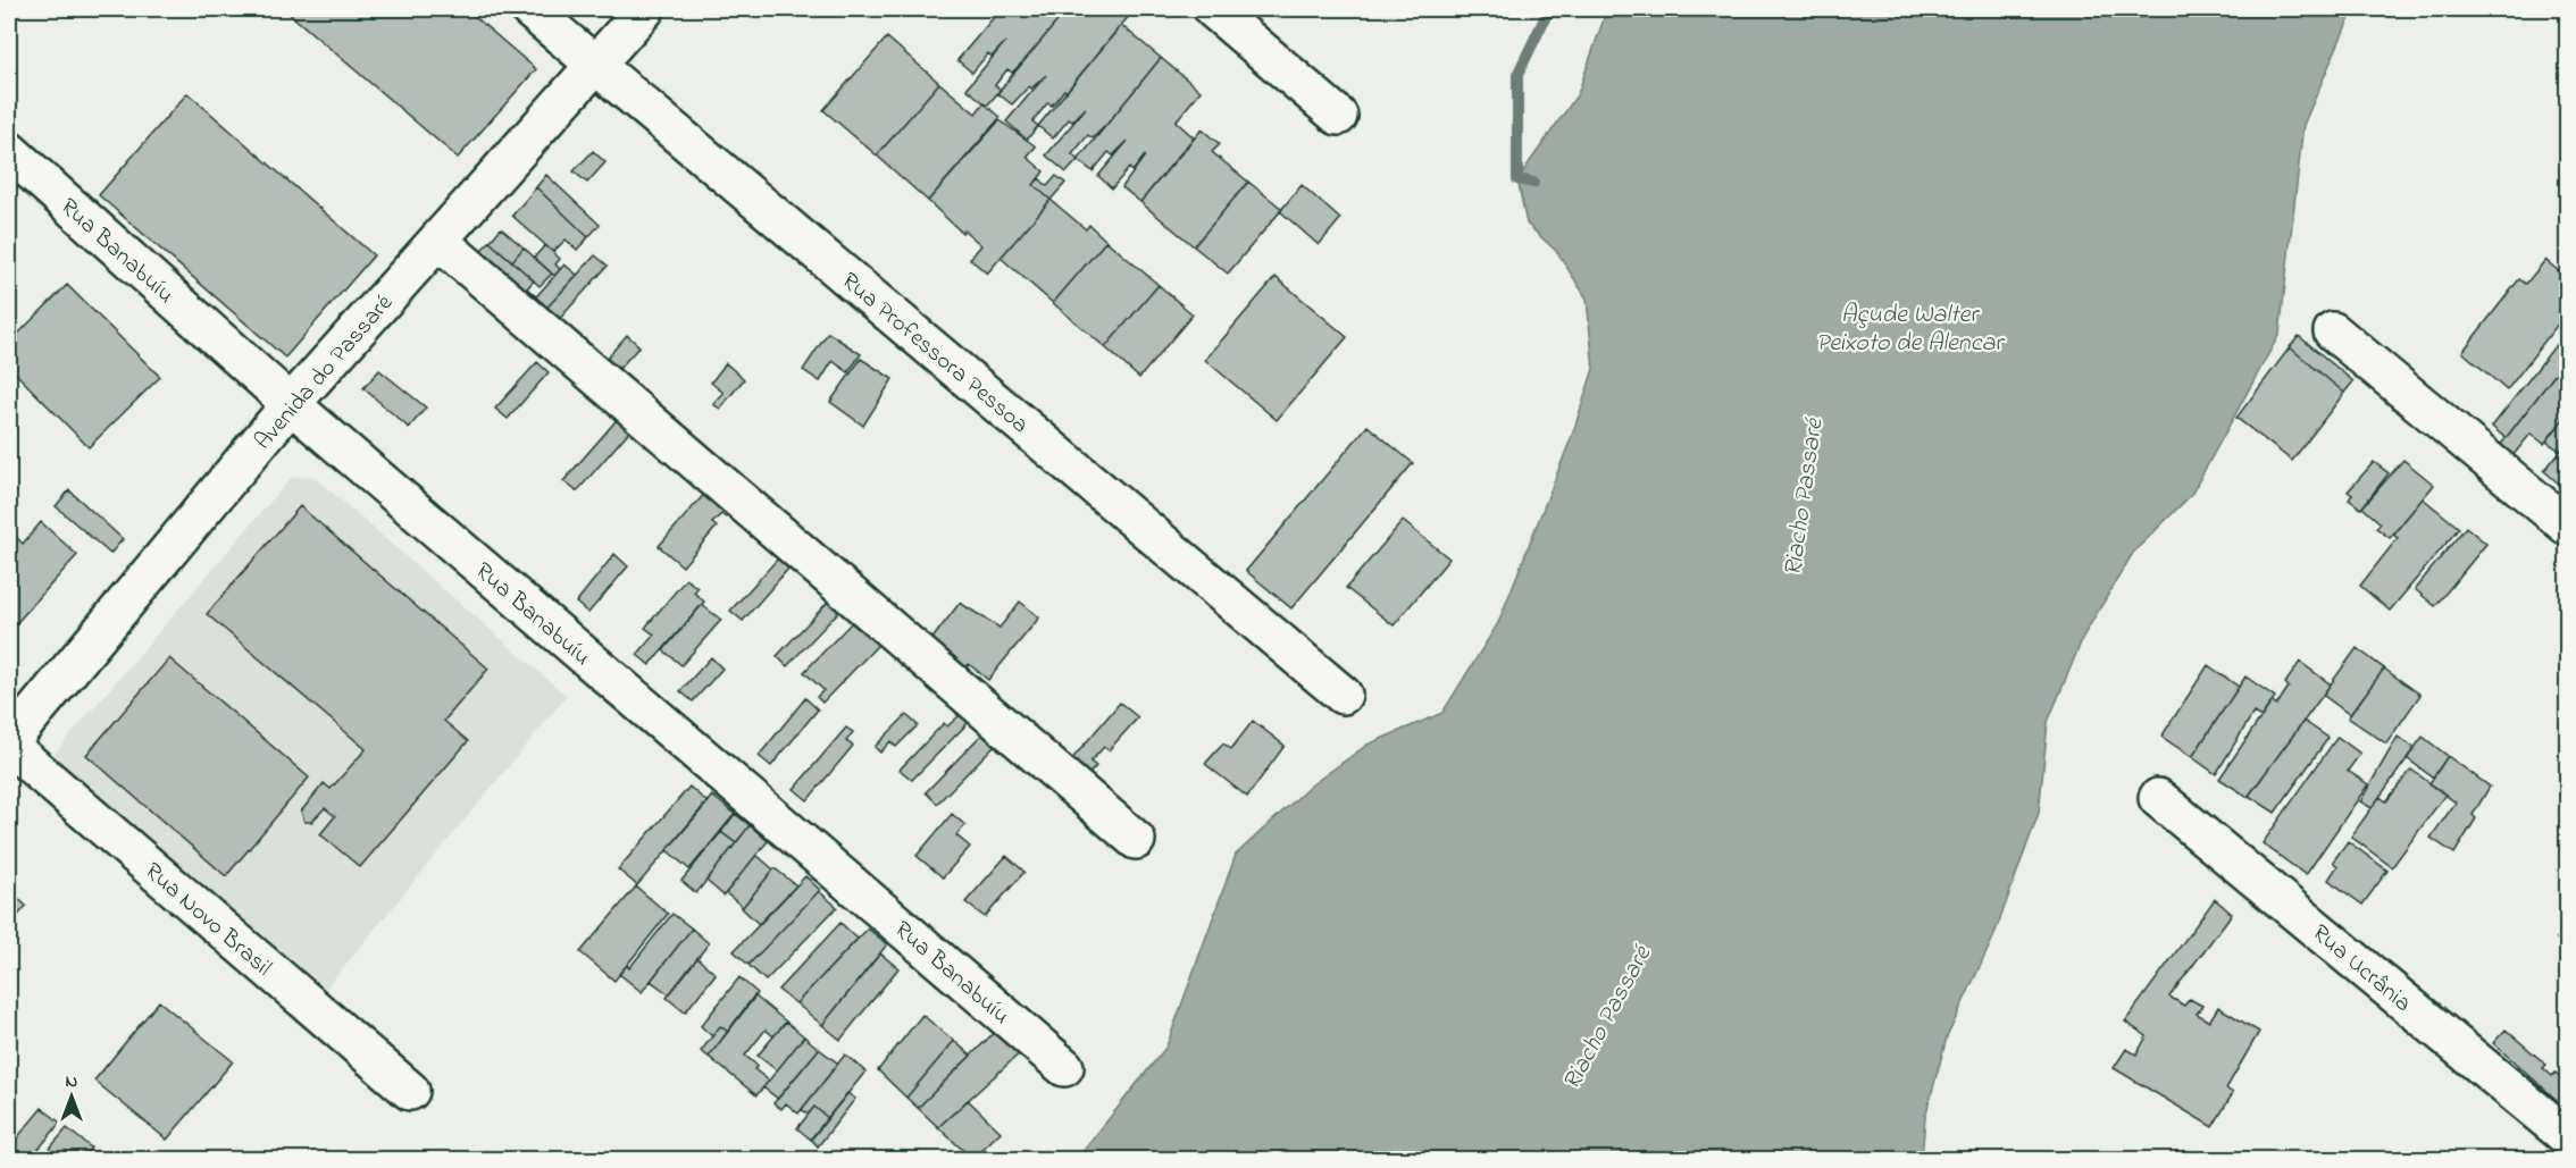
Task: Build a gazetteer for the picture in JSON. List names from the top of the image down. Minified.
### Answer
{"streets":{"street":["Rua Banabuíu","Rua Professora Pessoa","Avenida do Passaré","Rua Novo Brasil","Rua Ucrânia"]},"crossings":[["Rua Banabuíu","Avenida do Passaré"],["Rua Professora Pessoa","Avenida do Passaré"],["Avenida do Passaré","Rua Novo Brasil"]],"water":["Açude Walter Peixoto de Alencar","Riacho Passaré"],"north":"top"}
